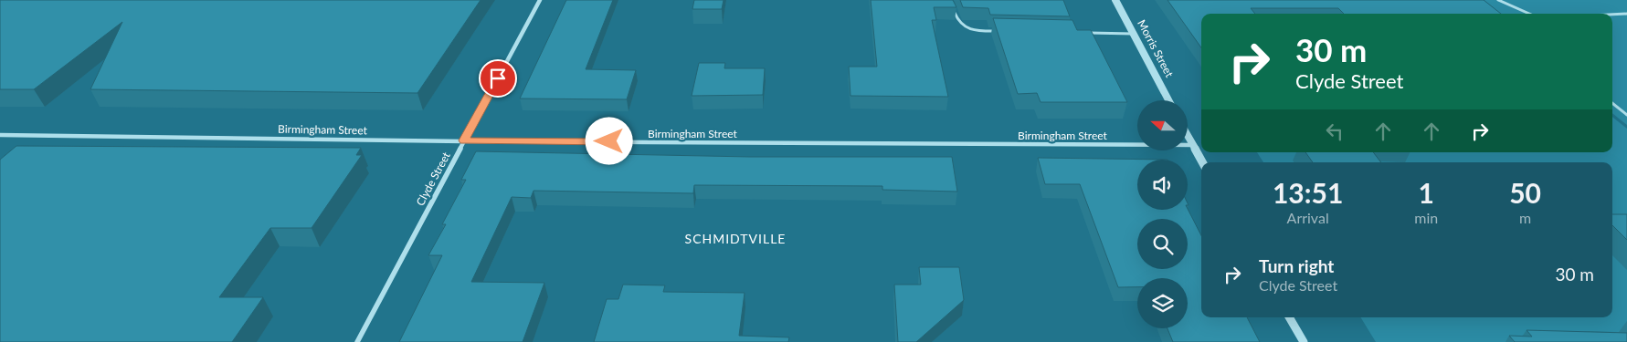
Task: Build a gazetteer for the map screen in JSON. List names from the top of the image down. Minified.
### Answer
{"streets":{"street":["Morris Street","Birmingham Street","Clyde Street"]},"crossings":[["Birmingham Street","Clyde Street"]],"districts":["SCHMIDTVILLE"],"north":"left","page":{"turn":["30 m","Clyde Street"],"eta":["13:51","Arrival","1","min","50","m"],"list":[{"name":"Turn right","note":"Clyde Street","value":"30 m"}]}}
